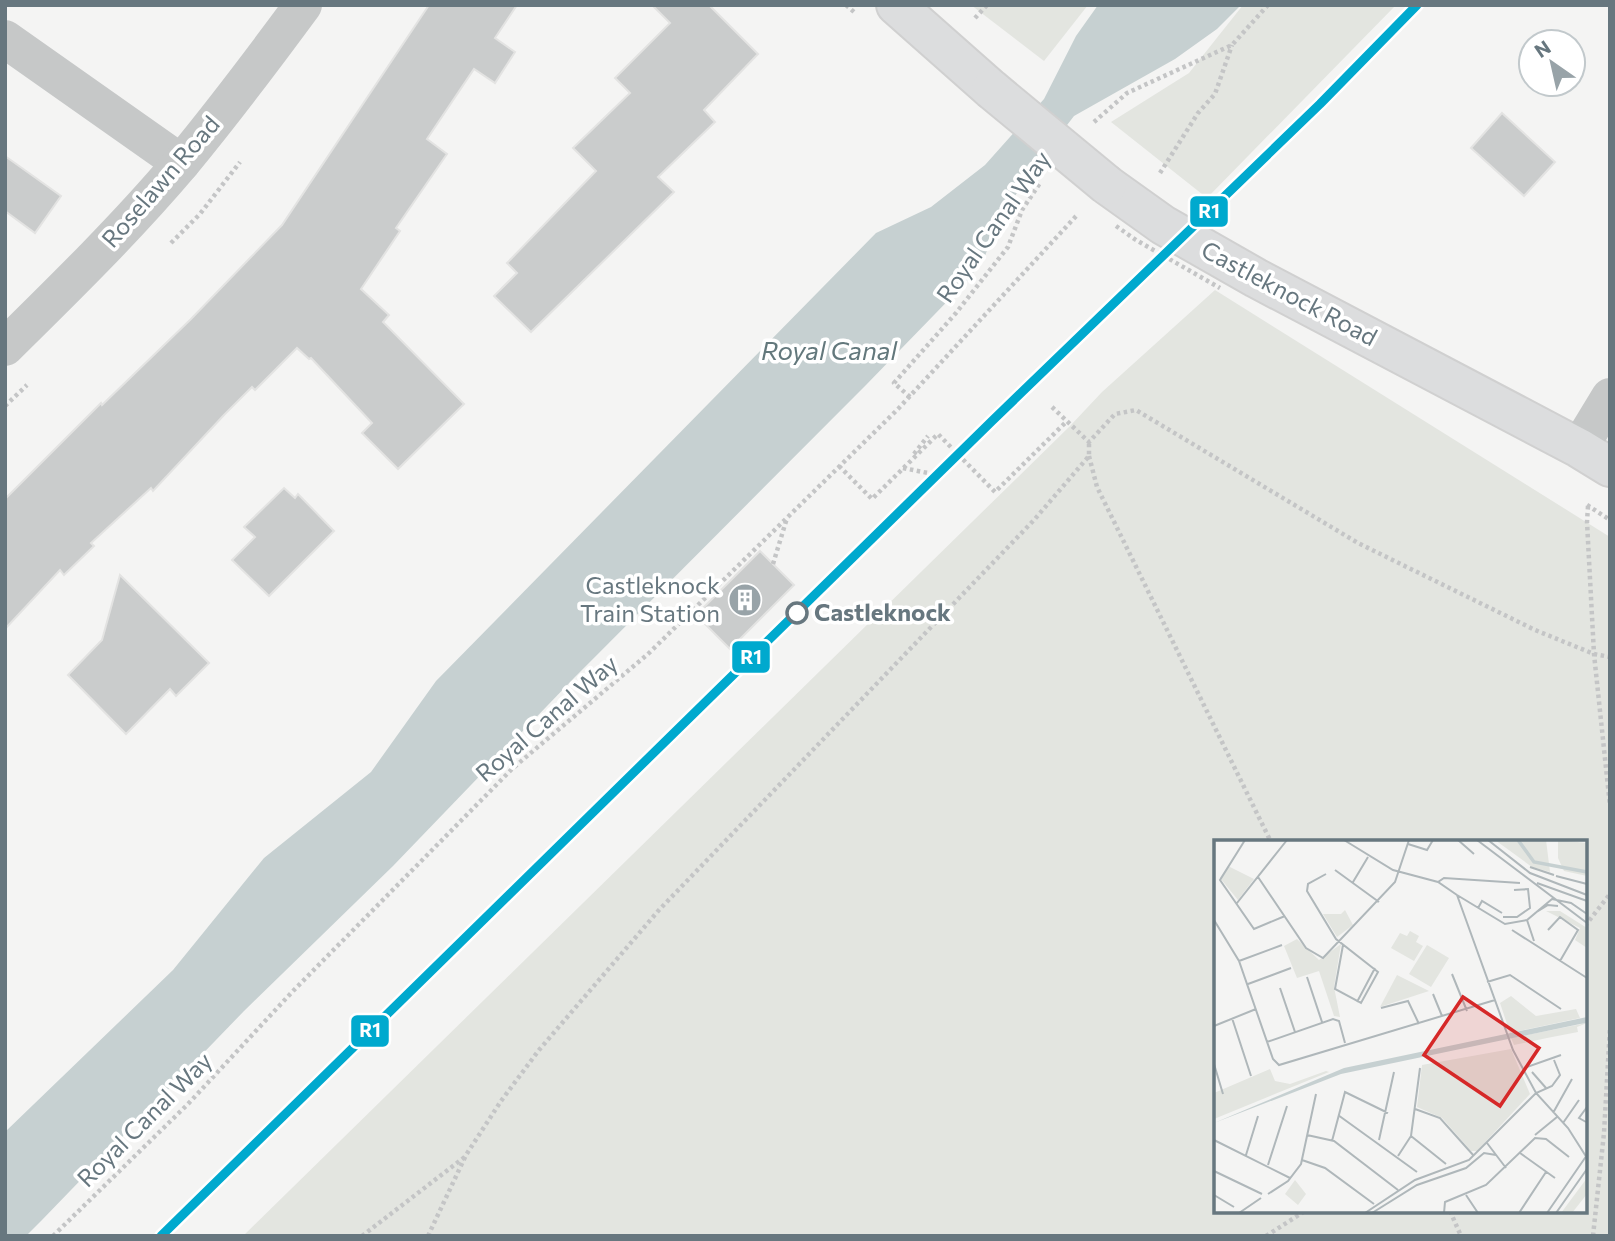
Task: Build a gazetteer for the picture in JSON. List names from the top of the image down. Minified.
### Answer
{"streets":{"main road":["Castleknock Road"],"street":["Roselawn Road"],"path":["Royal Canal Way"]},"water":["Royal Canal"],"places":{"building":["Castleknock Train Station"],"other":["Castleknock"]},"lines":["transit line R1"],"north":"top left"}
